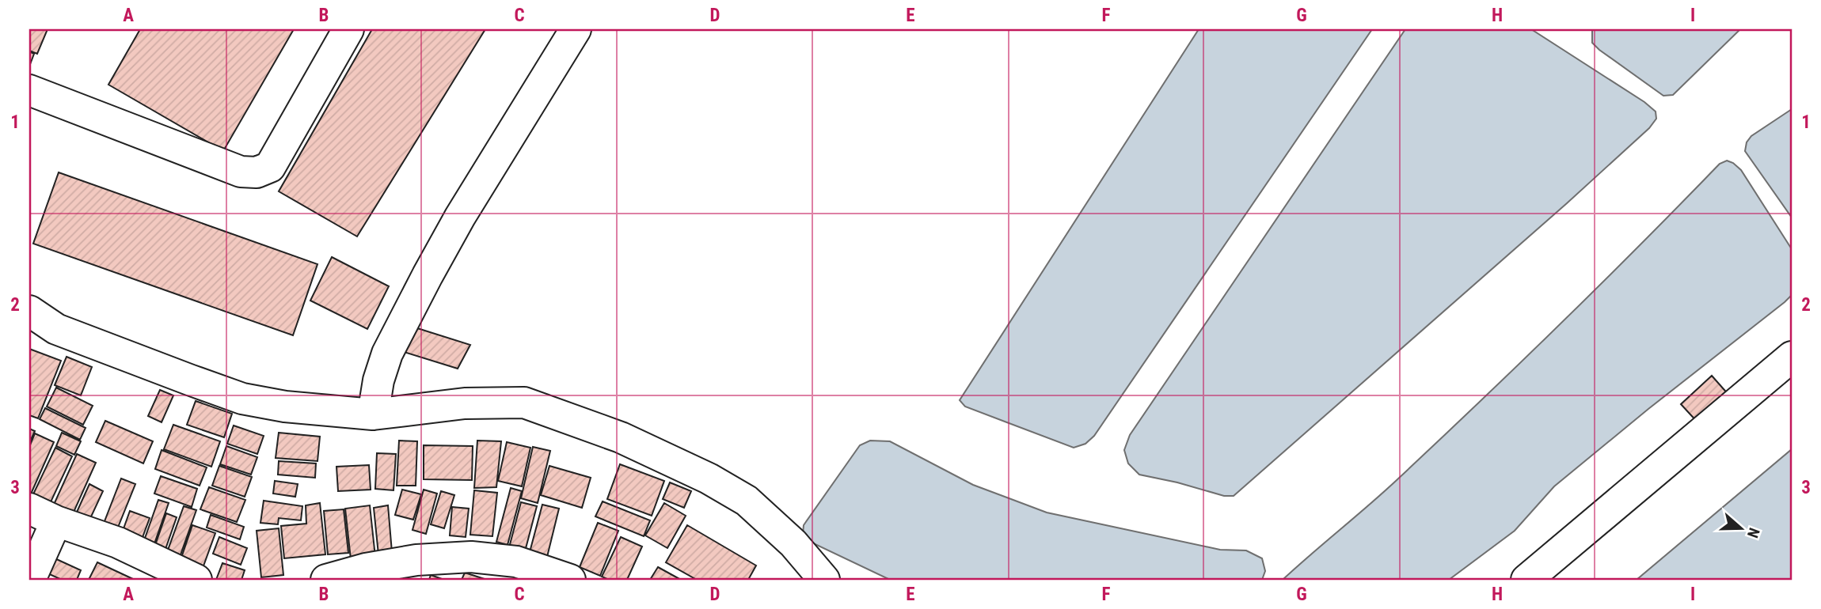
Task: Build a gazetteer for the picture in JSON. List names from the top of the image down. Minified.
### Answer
{"north":"right","grid":{"columns":["A","B","C","D","E","F","G","H","I"],"rows":["1","2","3"]}}
